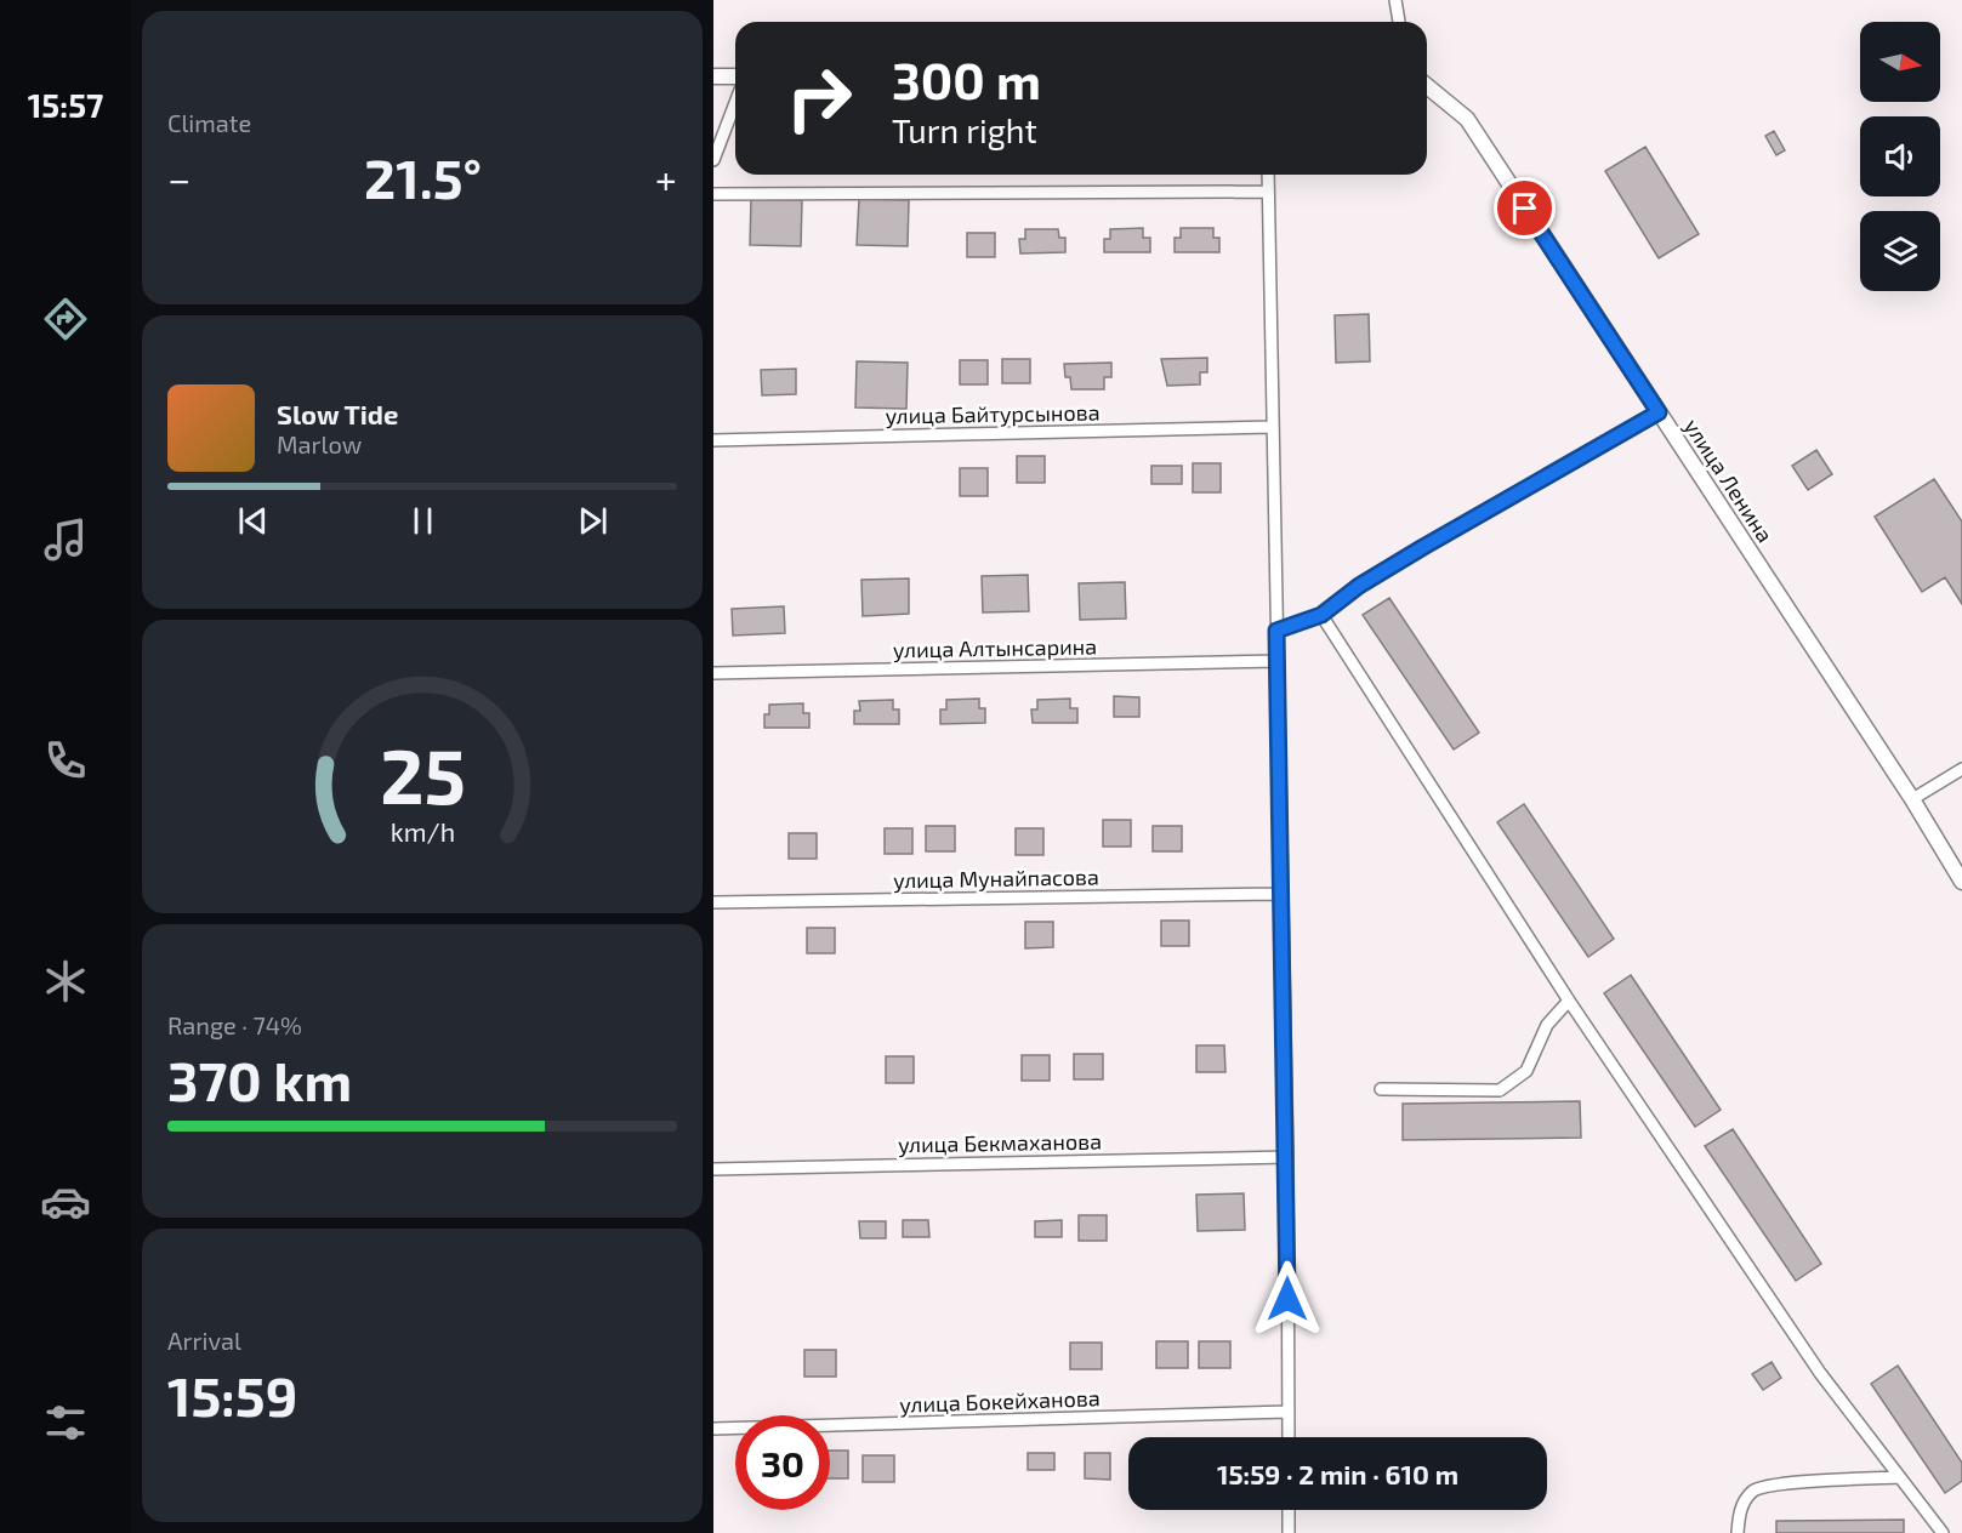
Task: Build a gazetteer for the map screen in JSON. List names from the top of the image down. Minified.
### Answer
{"streets":{"street":["улица Байтурсынова","улица Ленина","улица Алтынсарина","улица Мунайпасова","улица Бекмаханова","улица Бокейханова"]},"north":"right","page":{"tabs":"15:57","tile":["Climate",["Range · 74%","370 km"],["Arrival","15:59"]],"turn":["300 m","Turn right"],"heat":["−","21.5°","+"],"song":["Slow Tide","Marlow"],"limit":"30","trip":"15:59 · 2 min · 610 m","gauge":["25","km/h"]}}
